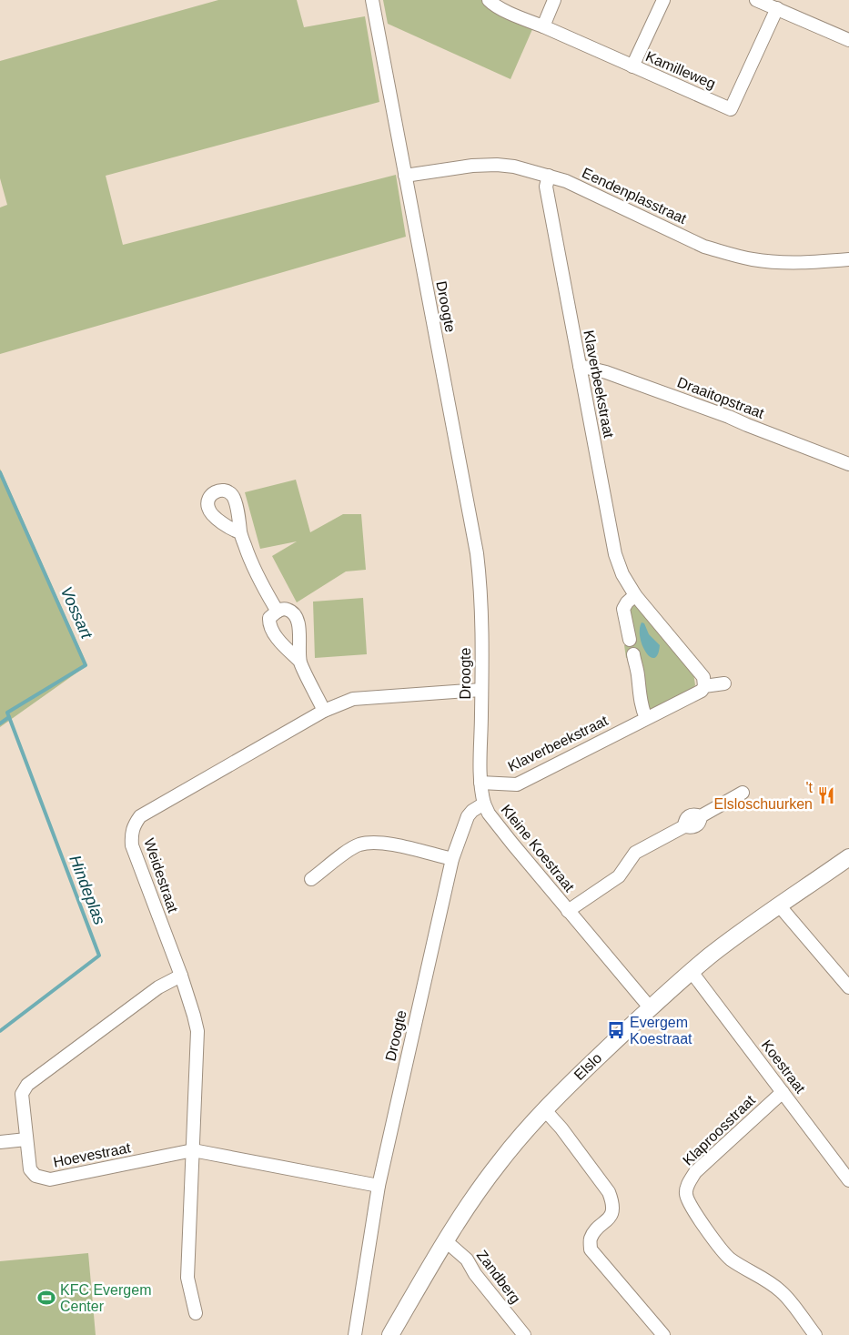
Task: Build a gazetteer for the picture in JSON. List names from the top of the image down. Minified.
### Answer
{"streets":{"street":["Kamilleweg","Eendenplasstraat","Droogte","Klaverbeekstraat","Draaitopstraat","Kleine Koestraat","Weidestraat","Elslo","Koestraat","Klaproosstraat","Hoevestraat","Zandberg"]},"crossings":[["Eendenplasstraat","Droogte"],["Eendenplasstraat","Klaverbeekstraat"],["Droogte","Klaverbeekstraat"],["Droogte","Kleine Koestraat"],["Droogte","Weidestraat"],["Droogte","Hoevestraat"],["Klaverbeekstraat","Draaitopstraat"],["Kleine Koestraat","Elslo"],["Weidestraat","Hoevestraat"],["Elslo","Koestraat"],["Elslo","Zandberg"],["Koestraat","Klaproosstraat"]],"water":["Vossart","Hindeplas"],"places":{"restaurant":["'t Elsloschuurken"],"bus stop":["Evergem Koestraat"],"sports":["KFC Evergem Center"]}}
